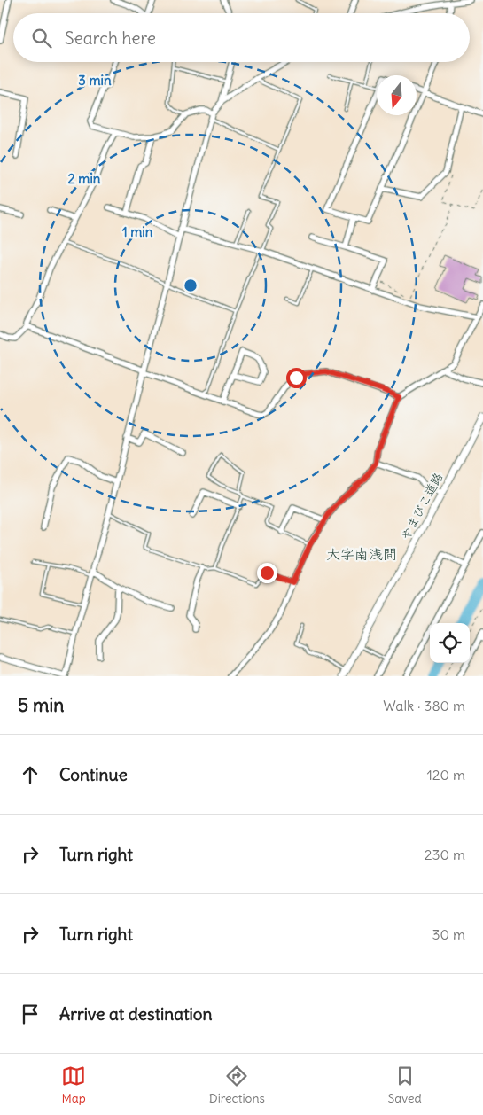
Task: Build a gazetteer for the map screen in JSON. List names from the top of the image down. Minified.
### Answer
{"streets":{"street":["やまびこ道路"]},"districts":["大字南浅間"],"north":"bottom","page":{"search":"Search here","heading":["5 min","Walk · 380 m"],"list":[["Continue","120 m"],["Turn right","230 m"],["Turn right","30 m"],"Arrive at destination"],"nav":["Map","Directions","Saved"]},"rings":["3 min","2 min","1 min"]}
